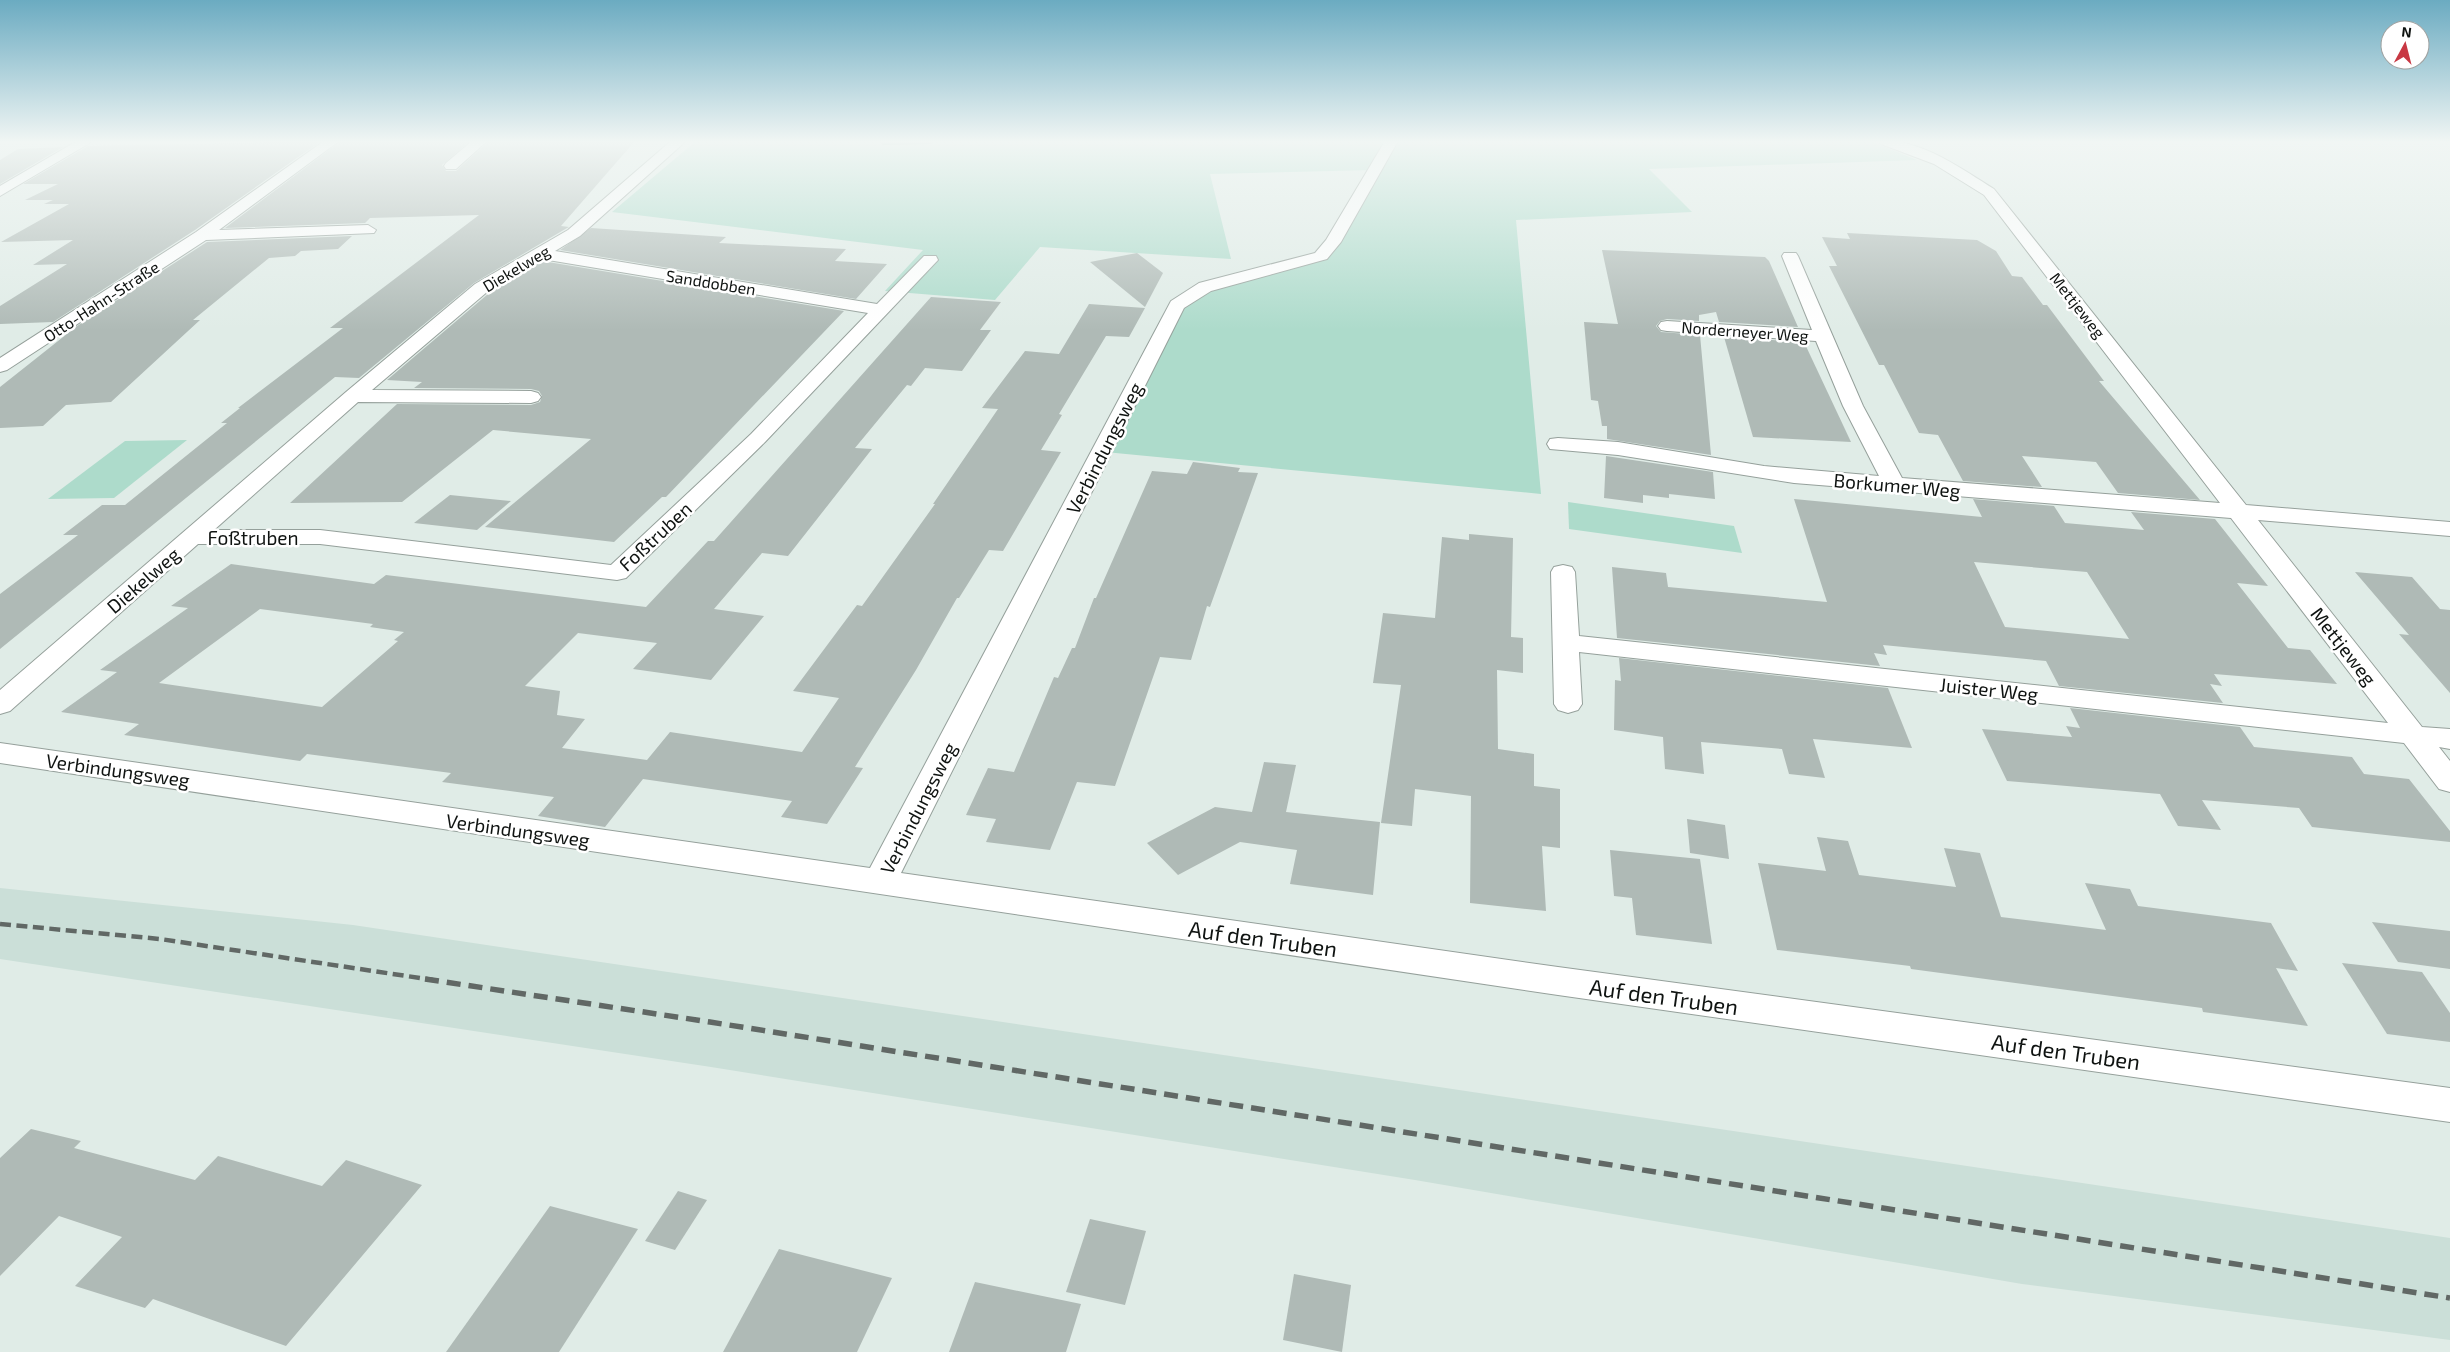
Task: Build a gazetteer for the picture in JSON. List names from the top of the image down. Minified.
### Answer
{"streets":{"street":["Diekelweg","Sanddobben","Otto-Hahn-Straße","Mettjeweg","Norderneyer Weg","Verbindungsweg","Borkumer Weg","Foßtruben","Juister Weg","Auf den Truben"]},"crossings":[["Diekelweg","Sanddobben"],["Diekelweg","Foßtruben"],["Sanddobben","Foßtruben"],["Mettjeweg","Borkumer Weg"],["Mettjeweg","Juister Weg"],["Norderneyer Weg","Borkumer Weg"],["Verbindungsweg","Auf den Truben"]],"north":"top"}
